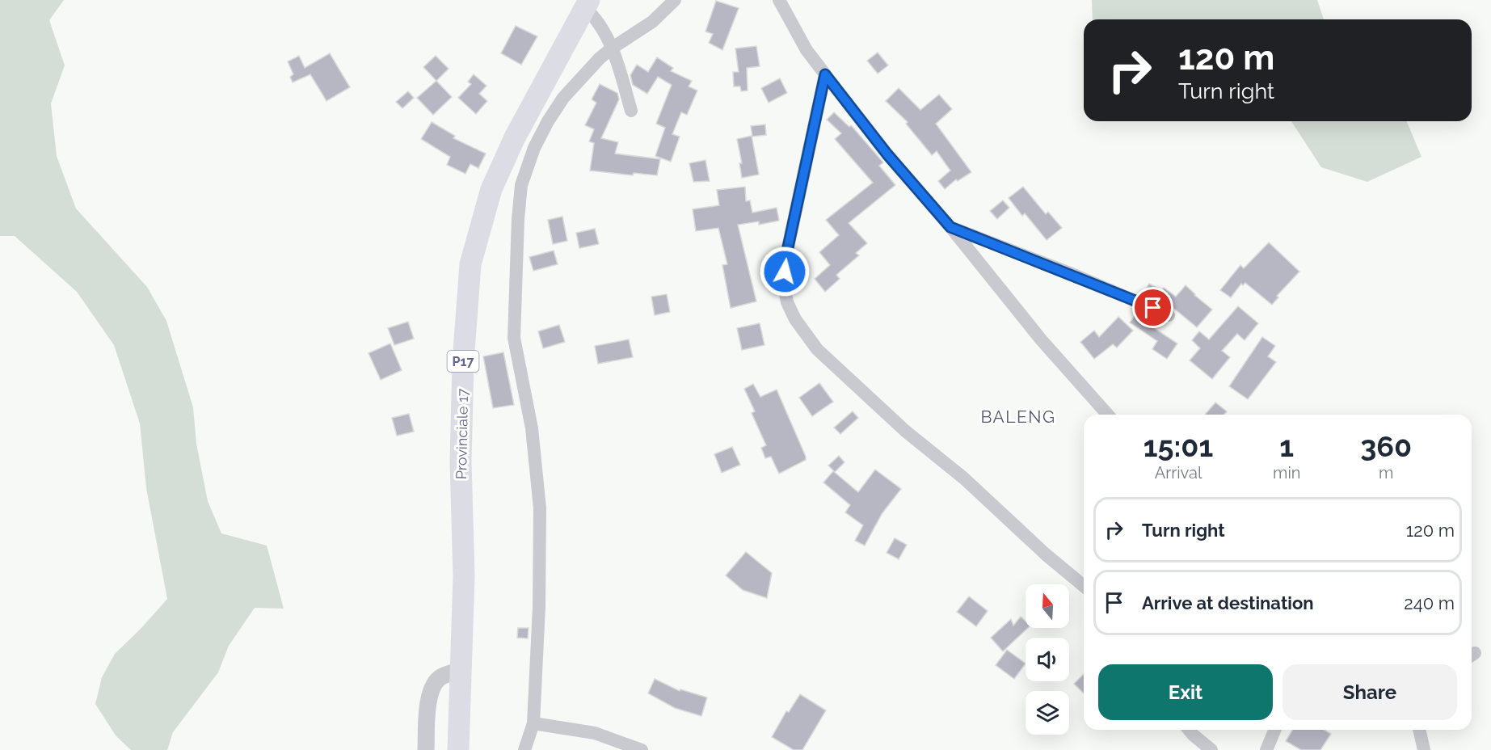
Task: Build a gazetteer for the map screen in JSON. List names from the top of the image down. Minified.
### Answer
{"streets":{"main road":["P17","Provinciale 17"]},"districts":["BALENG"],"north":"top","page":{"turn":["120 m","Turn right"],"eta":["15:01","Arrival","1","min","360","m"],"list":[{"name":"Turn right","value":"120 m"},{"name":"Arrive at destination","value":"240 m"}],"buttons":["Exit","Share"]}}
